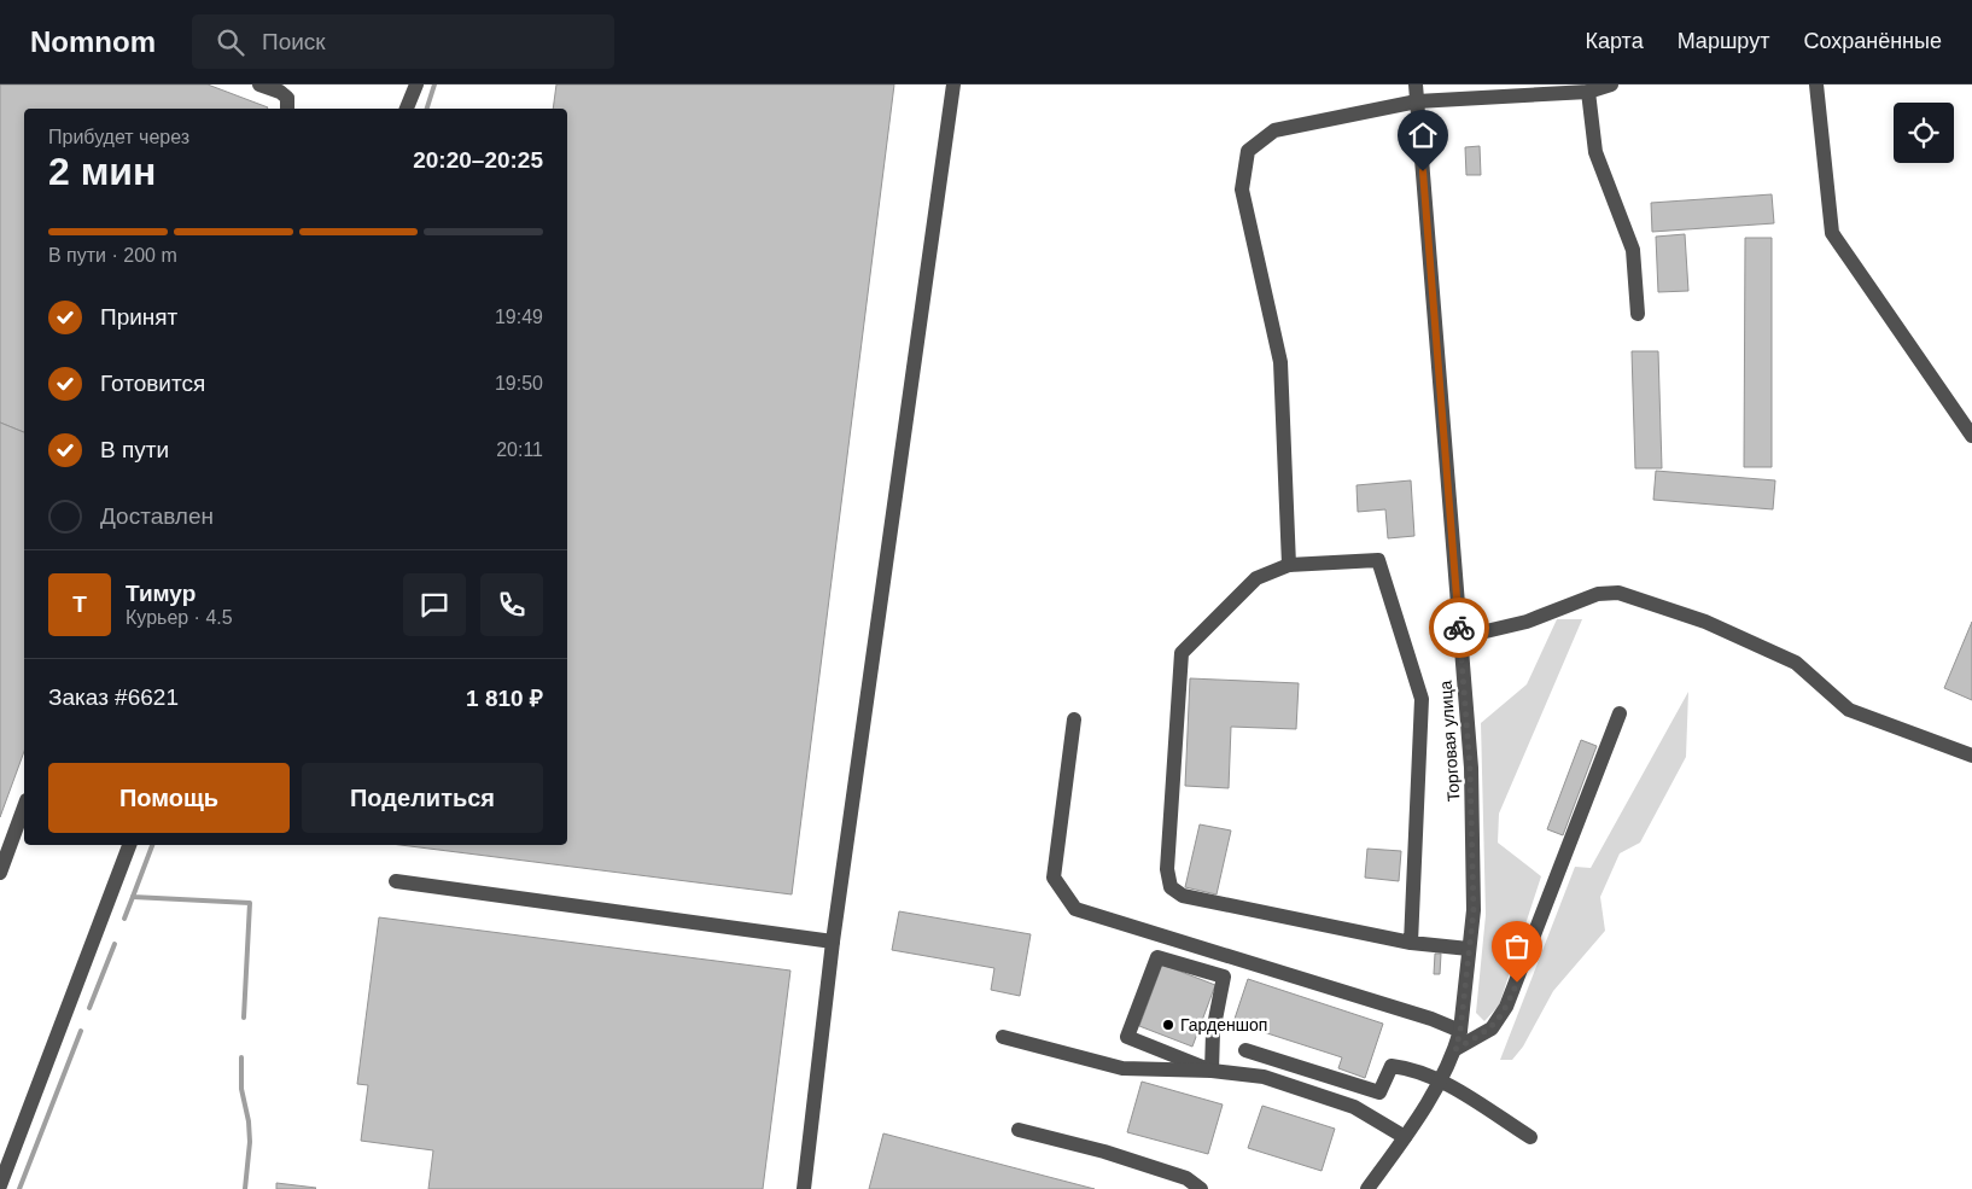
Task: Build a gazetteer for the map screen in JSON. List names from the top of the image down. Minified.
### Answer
{"streets":{"street":["Торговая улица"]},"places":["Гарденшоп"],"page":{"header":"Nomnom","search":"Поиск","nav":["Карта","Маршрут","Сохранённые"],"heading":["2 мин","Прибудет через","20:20–20:25"],"panel":["Тимур","Курьер · 4.5","Заказ #6621","1 810 ₽"],"bar":"В пути · 200 m","list":[["Принят","19:49"],["Готовится","19:50"],["В пути","20:11"],"Доставлен"],"round":"Т","buttons":["Помощь","Поделиться"]}}
